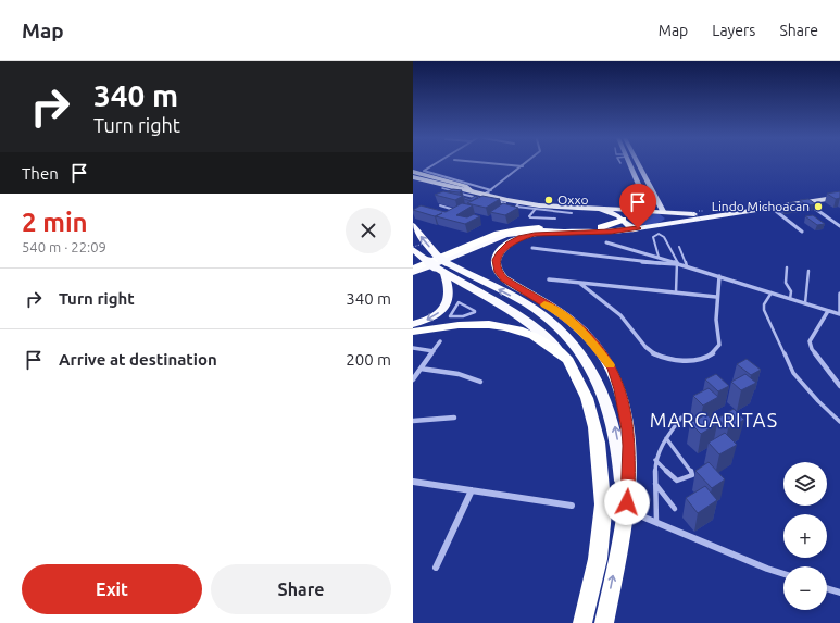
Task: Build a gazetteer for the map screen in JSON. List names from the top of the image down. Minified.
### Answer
{"districts":["MARGARITAS"],"places":["Oxxo","Lindo Michoacan"],"page":{"header":"Map","nav":["Map","Layers","Share"],"turn":["340 m","Turn right"],"then":"Then","heading":["2 min","540 m · 22:09"],"list":[{"name":"Turn right","value":"340 m"},{"name":"Arrive at destination","value":"200 m"}],"map_buttons":["+","−"],"buttons":["Exit","Share"]}}
